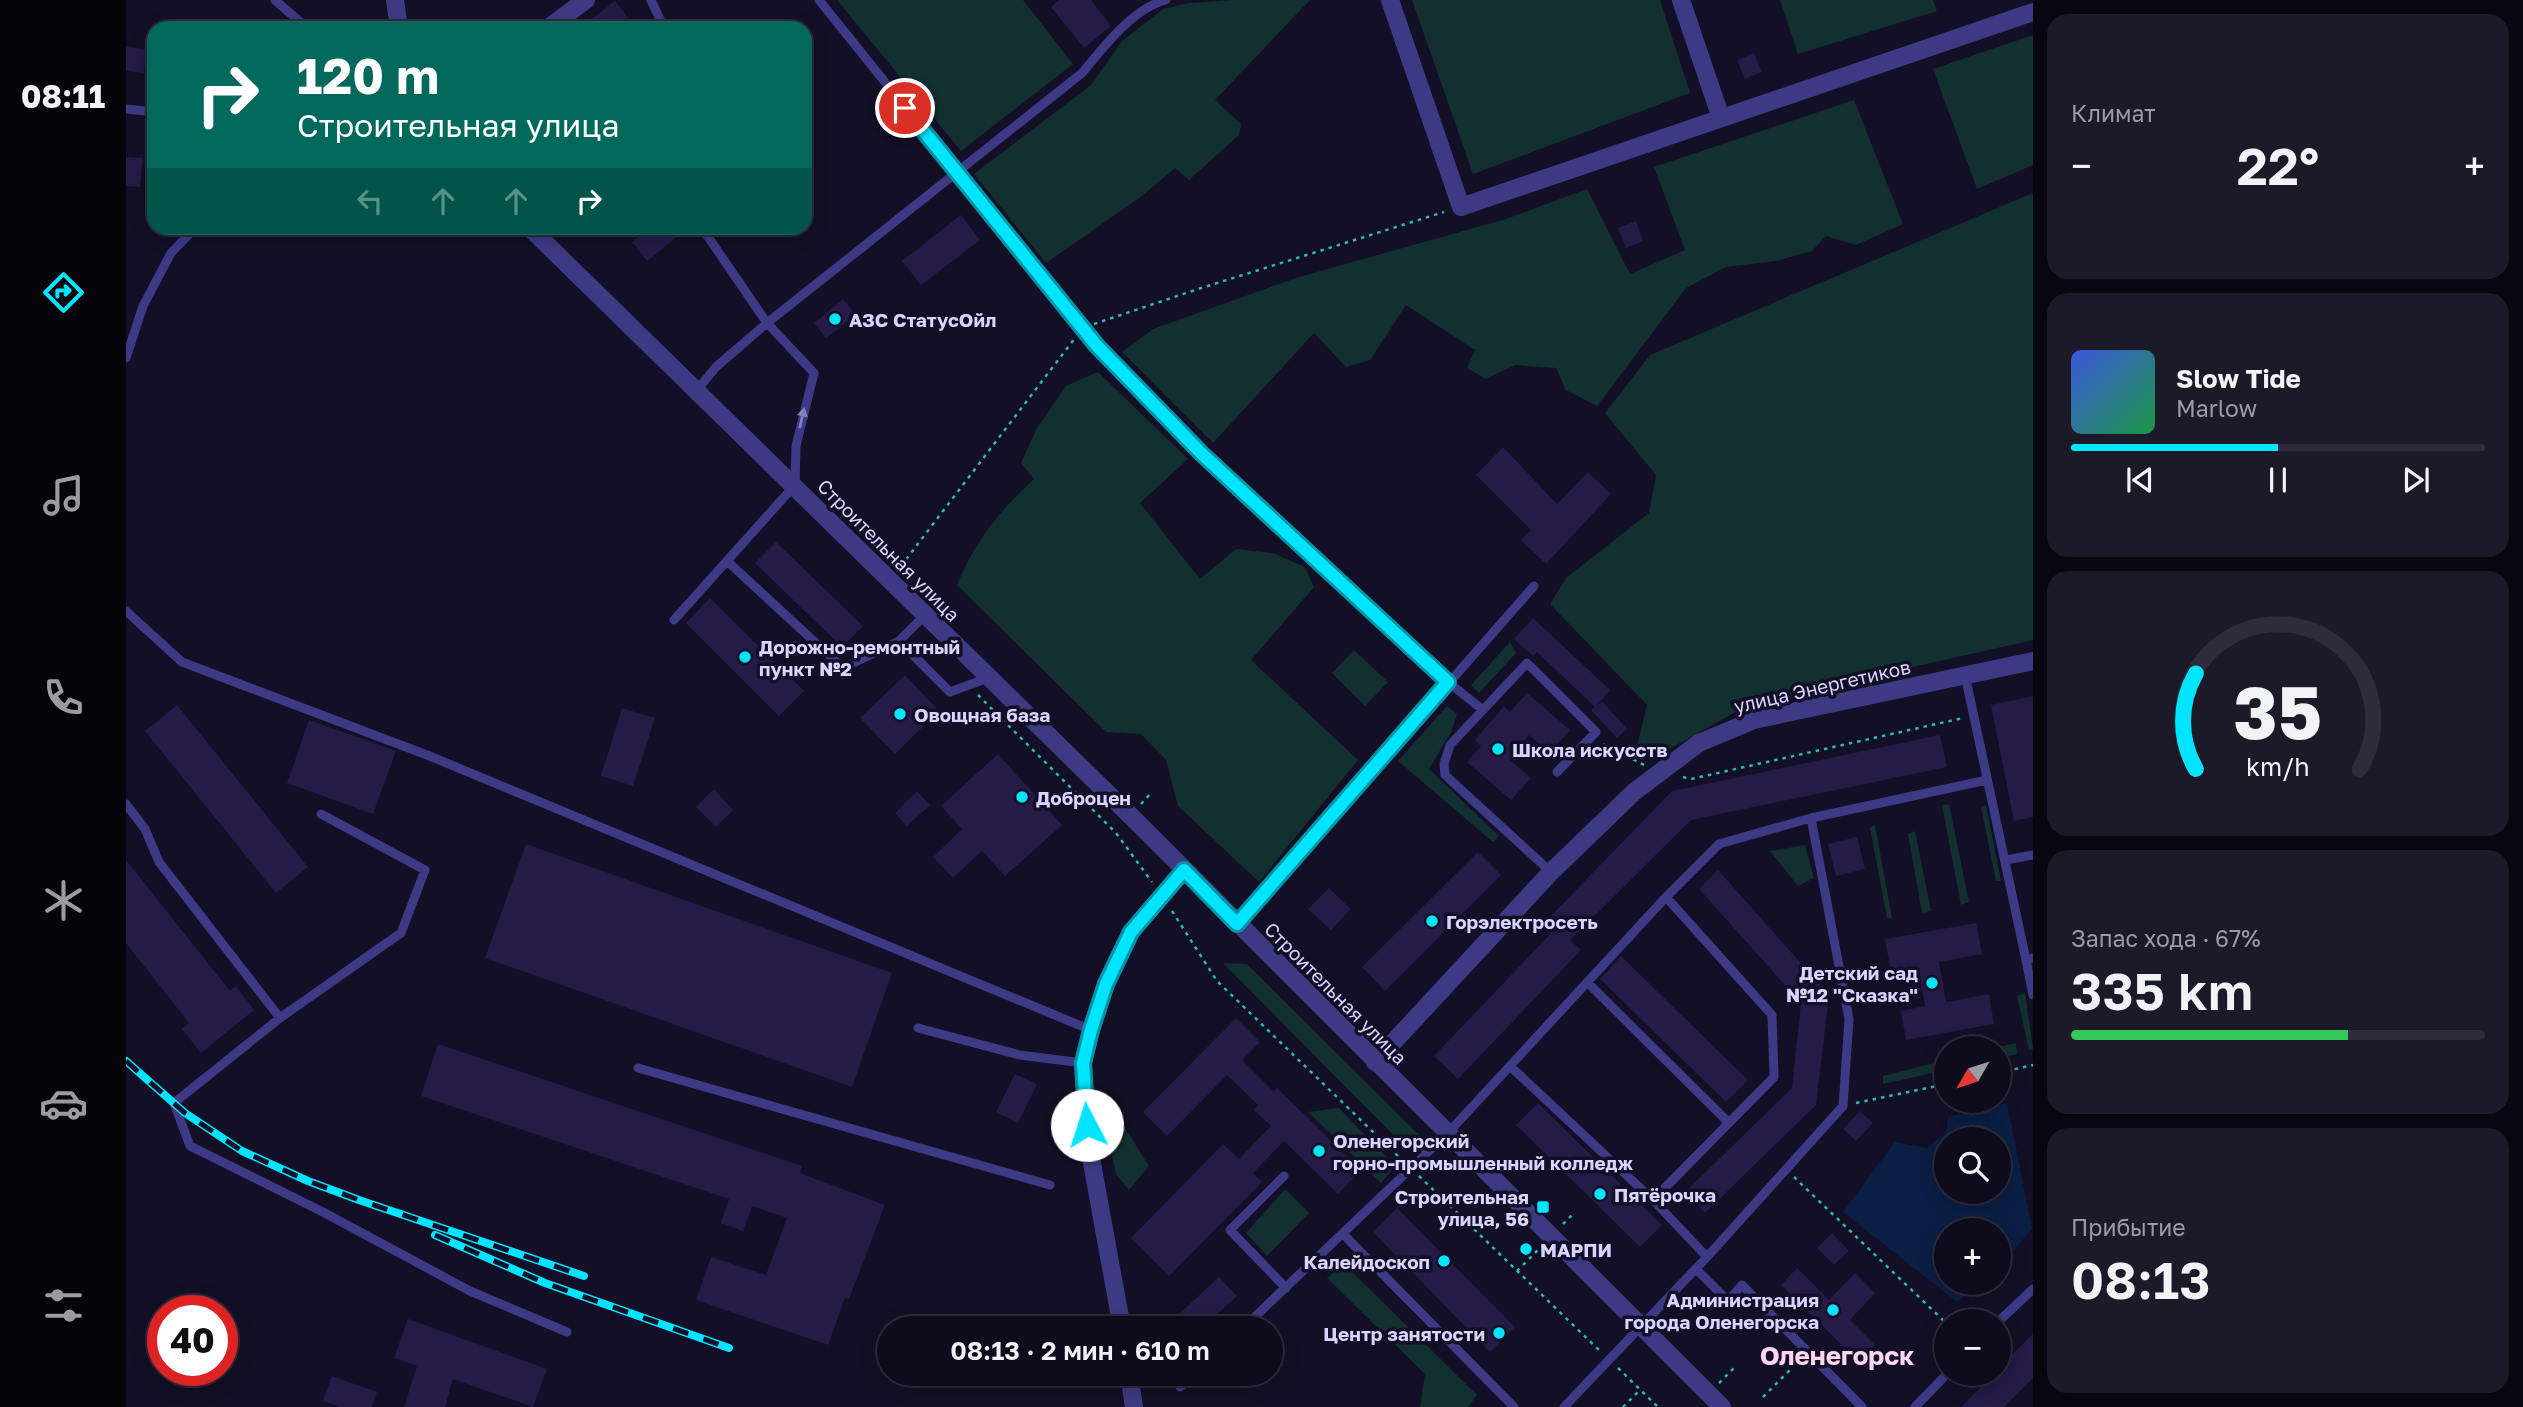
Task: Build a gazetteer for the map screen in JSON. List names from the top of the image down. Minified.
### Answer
{"streets":{"street":["Строительная улица","улица Энергетиков"]},"crossings":[["Строительная улица","улица Энергетиков"]],"districts":["Оленегорск"],"places":{"other":["АЗС СтатусОйл","Дорожно-ремонтный пункт №2","Овощная база","Школа искусств","Доброцен","Горэлектросеть","Детский сад №12 \"Сказка\"","Оленегорский горно-промышленный колледж","Пятёрочка","МАРПИ","Калейдоскоп","Администрация города Оленегорска","Центр занятости"],"transit":["Строительная улица, 56"]},"north":"bottom left","page":{"tabs":"08:11","tile":["Климат",["Запас хода · 67%","335 km"],["Прибытие","08:13"]],"turn":["120 m","Строительная улица"],"heat":["−","22°","+"],"song":["Slow Tide","Marlow"],"map_buttons":["+","−"],"limit":"40","trip":"08:13 · 2 мин · 610 m","gauge":["35","km/h"]}}
